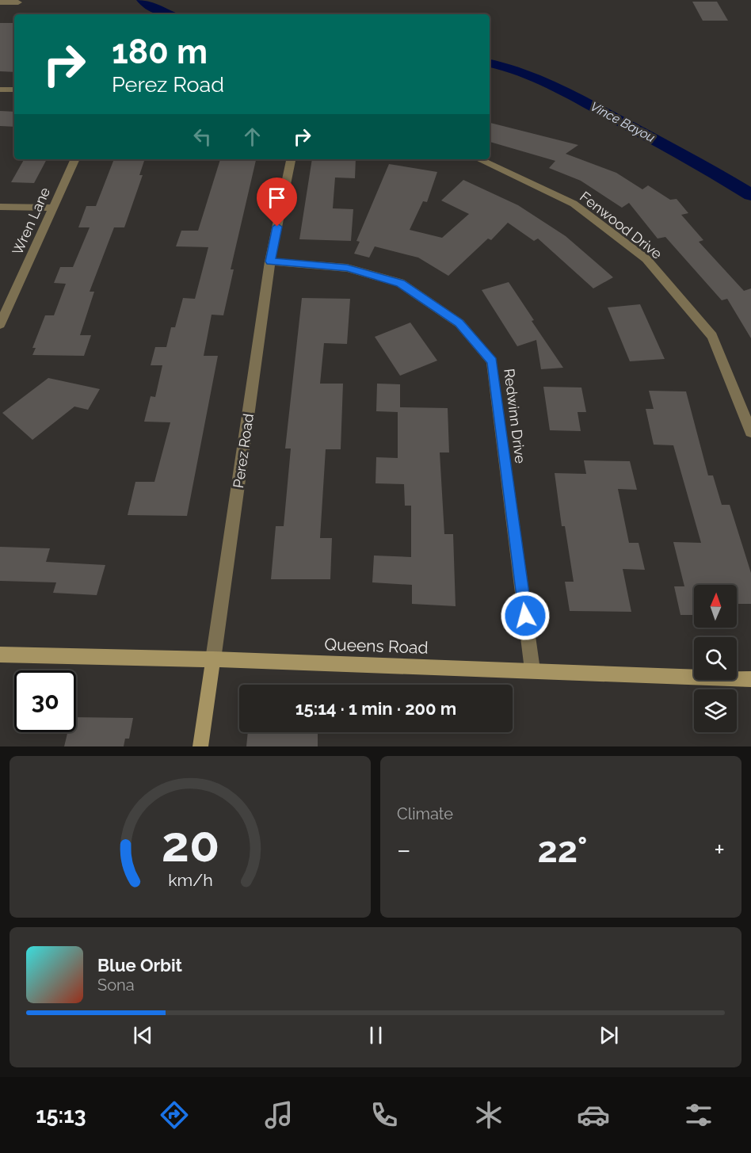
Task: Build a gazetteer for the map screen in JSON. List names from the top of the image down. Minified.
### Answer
{"streets":{"street":["Wren Lane","Fenwood Drive","Redwinn Drive","Perez Road","Queens Road"]},"crossings":[["Redwinn Drive","Perez Road"],["Redwinn Drive","Queens Road"],["Perez Road","Queens Road"]],"water":["Vince Bayou"],"north":"top","page":{"turn":["180 m","Perez Road"],"limit":"30","trip":"15:14 · 1 min · 200 m","tile":"Climate","heat":["−","22°","+"],"song":["Blue Orbit","Sona"],"tabs":"15:13","gauge":["20","km/h"]}}
